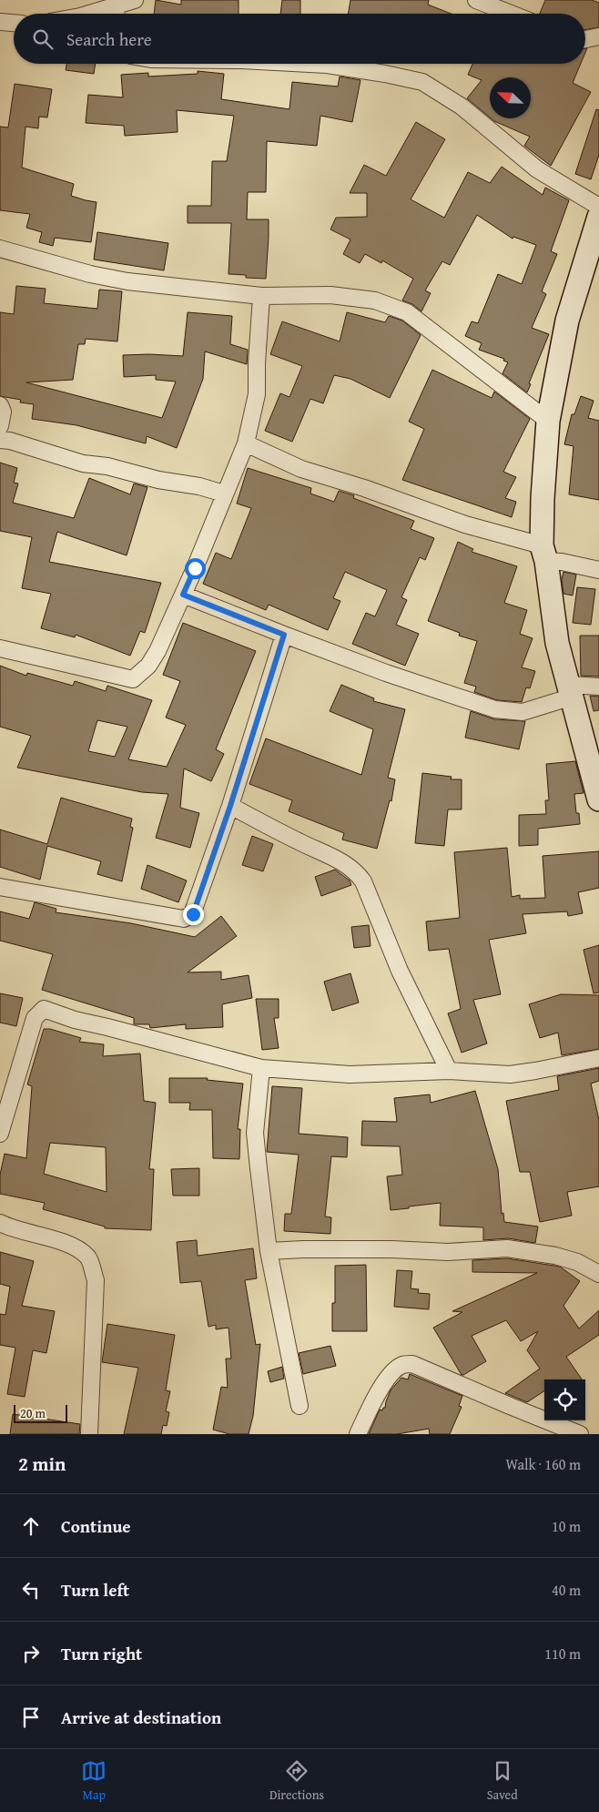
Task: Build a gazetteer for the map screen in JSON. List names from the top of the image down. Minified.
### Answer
{"scale_bar":"20 m","north":"top left","page":{"search":"Search here","scale":"20 m","heading":["2 min","Walk · 160 m"],"list":[["Continue","10 m"],["Turn left","40 m"],["Turn right","110 m"],"Arrive at destination"],"nav":["Map","Directions","Saved"]}}
